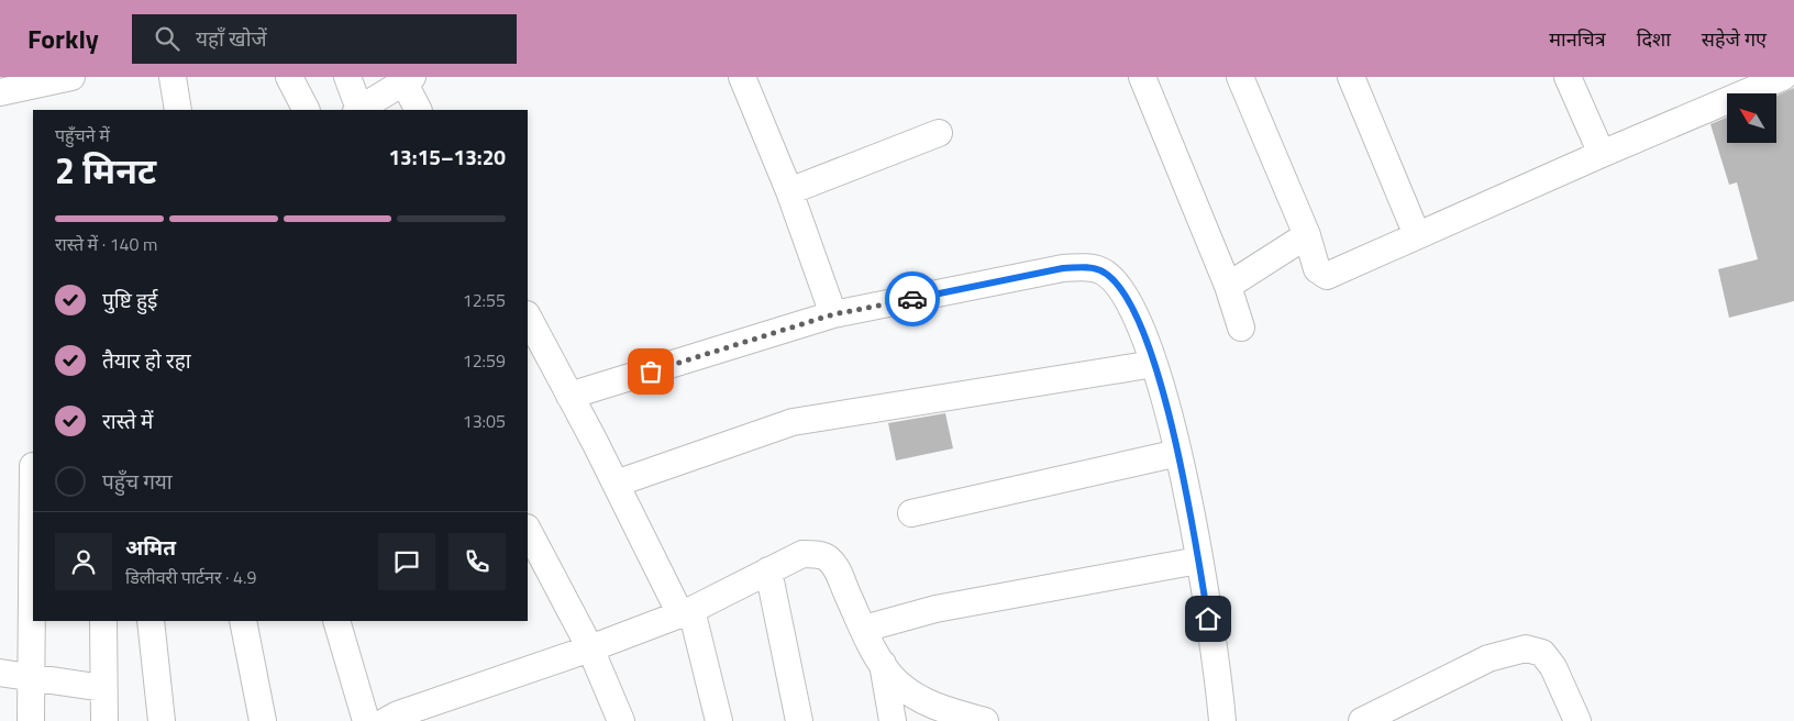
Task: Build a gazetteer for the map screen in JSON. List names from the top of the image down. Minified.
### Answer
{"north":"top left","page":{"header":"Forkly","search":"यहाँ खोजें","nav":["मानचित्र","दिशा","सहेजे गए"],"heading":["2 मिनट","पहुँचने में","13:15–13:20"],"panel":["अमित","डिलीवरी पार्टनर · 4.9"],"bar":"रास्ते में · 140 m","list":[["पुष्टि हुई","12:55"],["तैयार हो रहा","12:59"],["रास्ते में","13:05"],"पहुँच गया"]}}
